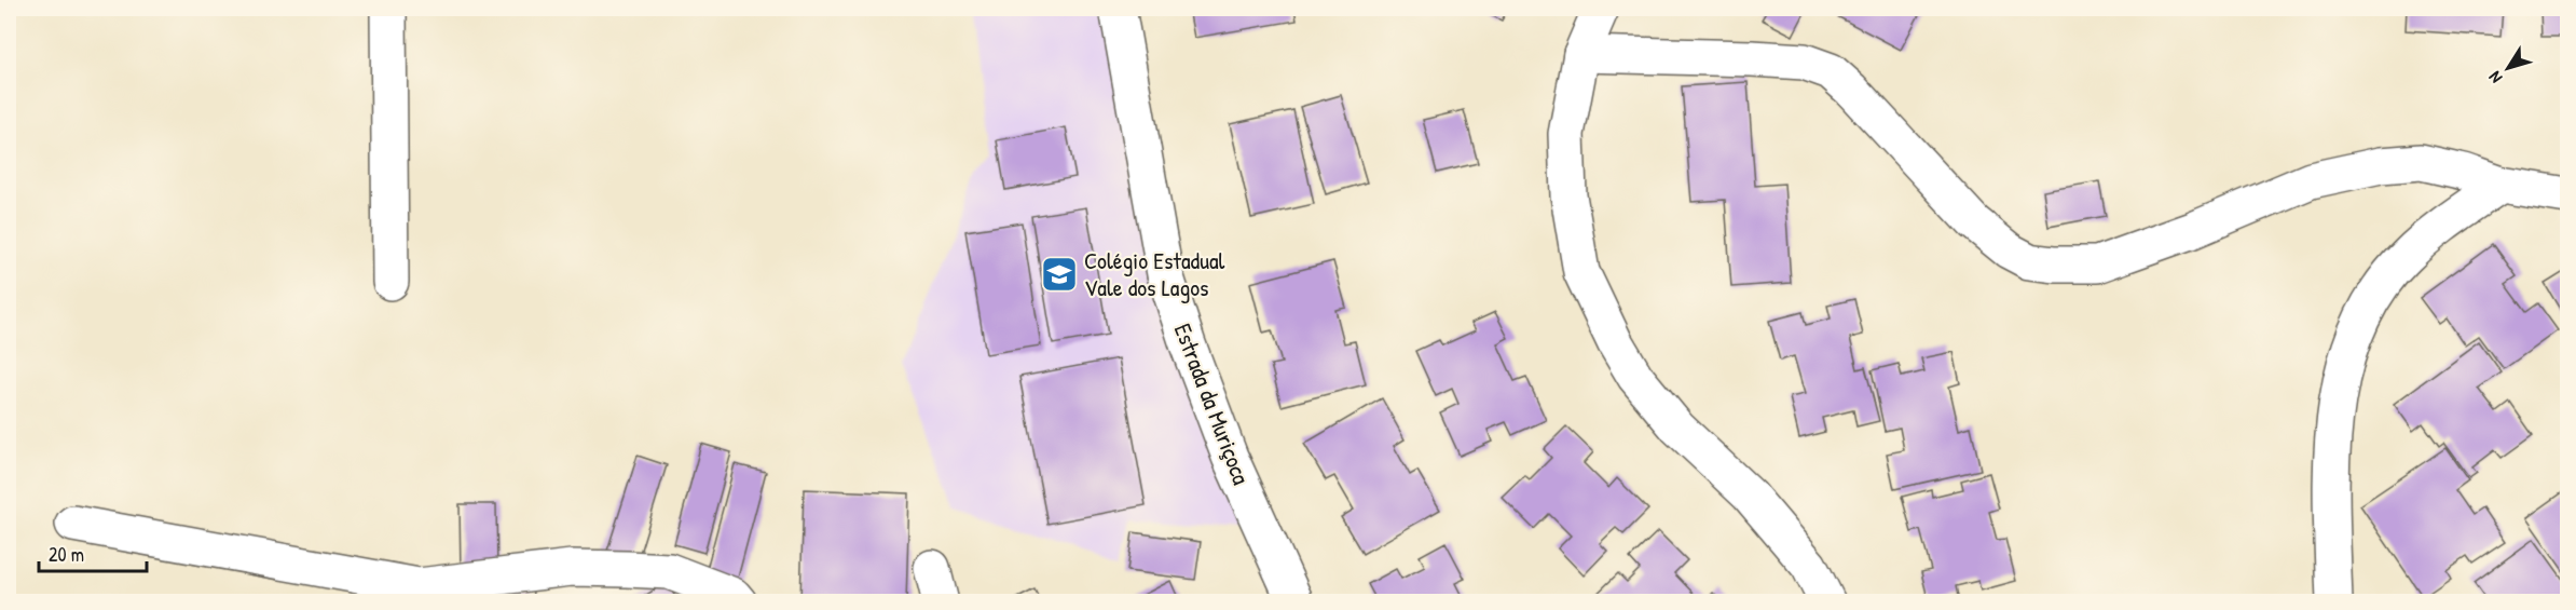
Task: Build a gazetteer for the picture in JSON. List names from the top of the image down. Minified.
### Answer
{"streets":{"street":["Estrada da Muriçoca"]},"places":{"school or university":["Colégio Estadual Vale dos Lagos"]},"scale_bar":"20 m","north":"bottom left"}
